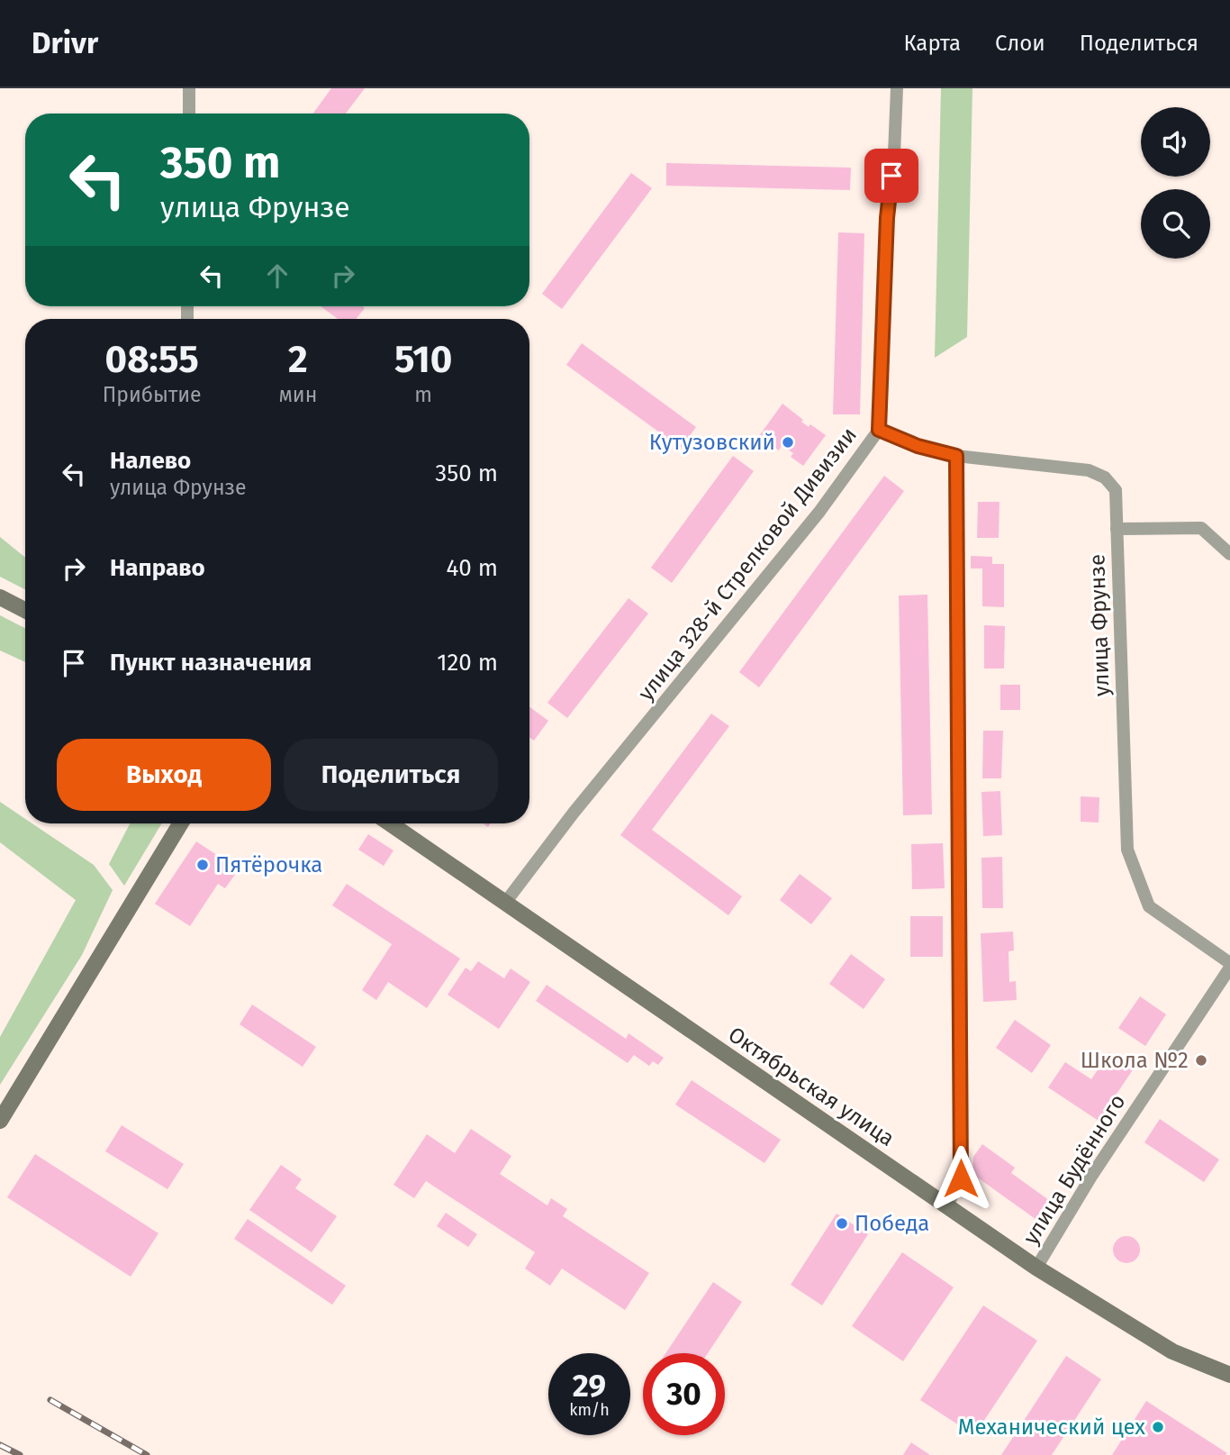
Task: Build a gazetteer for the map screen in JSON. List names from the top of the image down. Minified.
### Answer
{"streets":{"main road":["Октябрьская улица"],"street":["улица 328-й Стрелковой Дивизии","улица Фрунзе","улица Будённого"]},"crossings":[["улица 328-й Стрелковой Дивизии","улица Фрунзе"],["улица 328-й Стрелковой Дивизии","Октябрьская улица"],["улица Фрунзе","улица Будённого"],["Октябрьская улица","улица Будённого"]],"places":["Кутузовский","Пятёрочка","Школа №2","Победа","Механический цех"],"page":{"header":"Drivr","nav":["Карта","Слои","Поделиться"],"turn":["350 m","улица Фрунзе"],"eta":["08:55","Прибытие","2","мин","510","m"],"list":[{"name":"Налево","note":"улица Фрунзе","value":"350 m"},{"name":"Направо","value":"40 m"},{"name":"Пункт назначения","value":"120 m"}],"buttons":["Выход","Поделиться"],"speed":"29 km/h","limit":"30"}}
